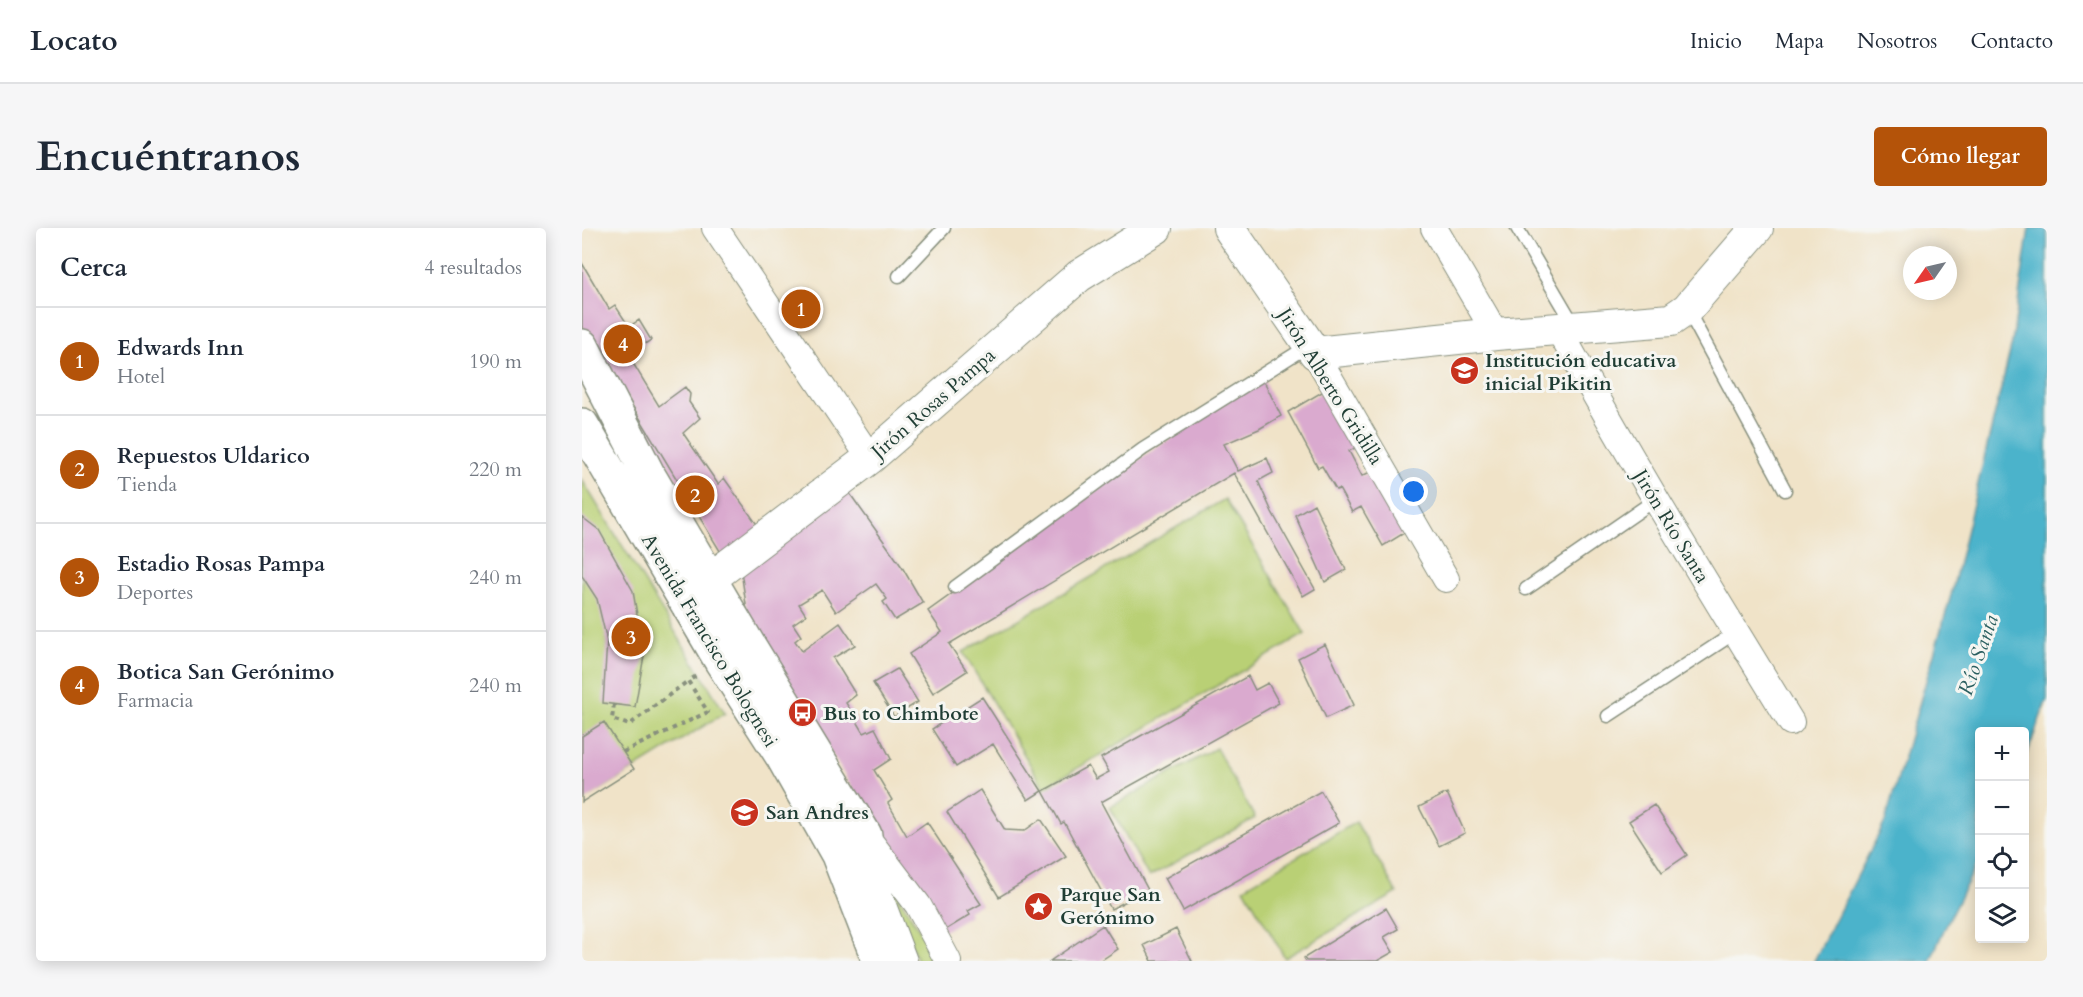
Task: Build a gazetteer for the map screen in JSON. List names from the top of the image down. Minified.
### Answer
{"streets":{"main road":["Avenida Francisco Bolognesi"],"street":["Jirón Alberto Gridilla","Jirón Rosas Pampa","Jirón Río Santa"]},"crossings":[["Jirón Rosas Pampa","Avenida Francisco Bolognesi"]],"water":["Río Santa"],"places":{"school or university":["Institución educativa inicial Pikitin","San Andres"],"bus stop":["Bus to Chimbote"],"place":["Parque San Gerónimo"]},"north":"bottom left","page":{"header":"Locato","nav":["Inicio","Mapa","Nosotros","Contacto"],"buttons":"Cómo llegar","title":"Encuéntranos","heading":["Cerca","4 resultados"],"pins":["1","4","2","3"],"list":[{"mark":"1","name":"Edwards Inn","note":"Hotel","value":"190 m"},{"mark":"2","name":"Repuestos Uldarico","note":"Tienda","value":"220 m"},{"mark":"3","name":"Estadio Rosas Pampa","note":"Deportes","value":"240 m"},{"mark":"4","name":"Botica San Gerónimo","note":"Farmacia","value":"240 m"}],"map_buttons":["+","−"]}}
